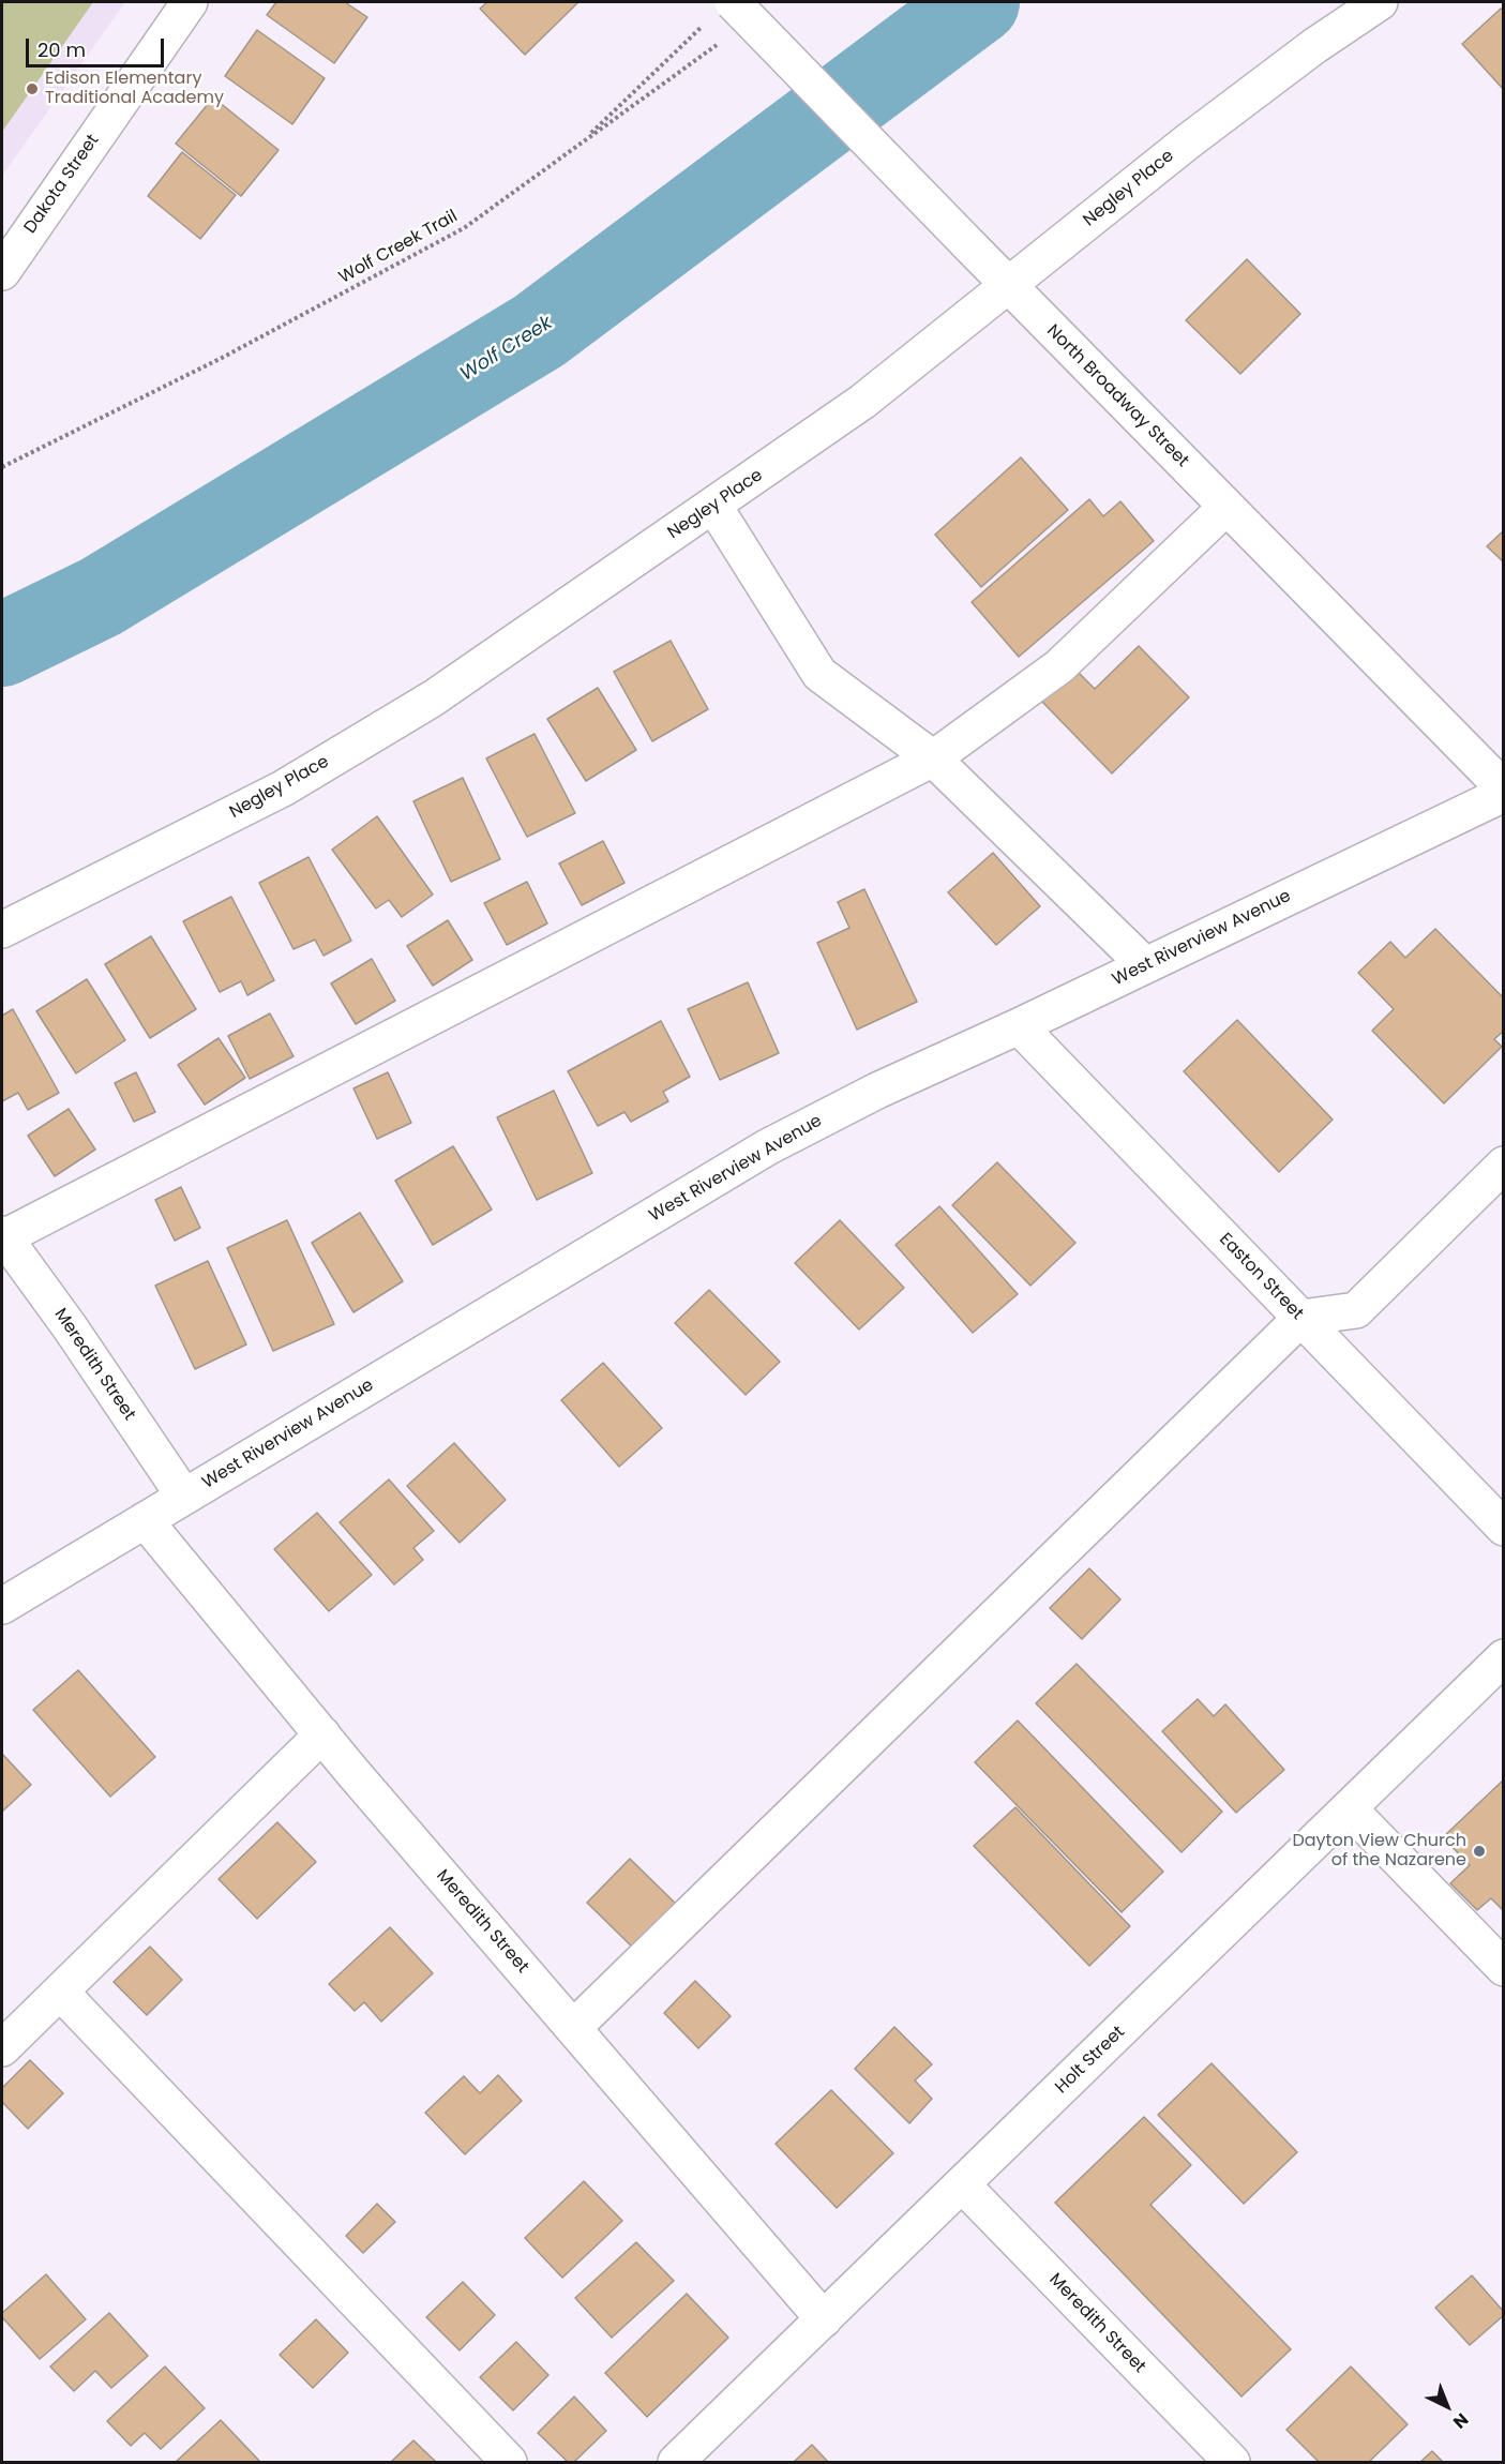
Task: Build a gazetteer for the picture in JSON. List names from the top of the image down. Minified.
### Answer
{"streets":{"street":["Dakota Street","Negley Place","North Broadway Street","West Riverview Avenue","Easton Street","Meredith Street","Holt Street"],"path":["Wolf Creek Trail"]},"crossings":[["Negley Place","North Broadway Street"],["West Riverview Avenue","Easton Street"],["West Riverview Avenue","Meredith Street"],["Meredith Street","Holt Street"]],"water":["Wolf Creek"],"places":["Edison Elementary Traditional Academy","Dayton View Church of the Nazarene"],"scale_bar":"20 m","north":"bottom right"}
